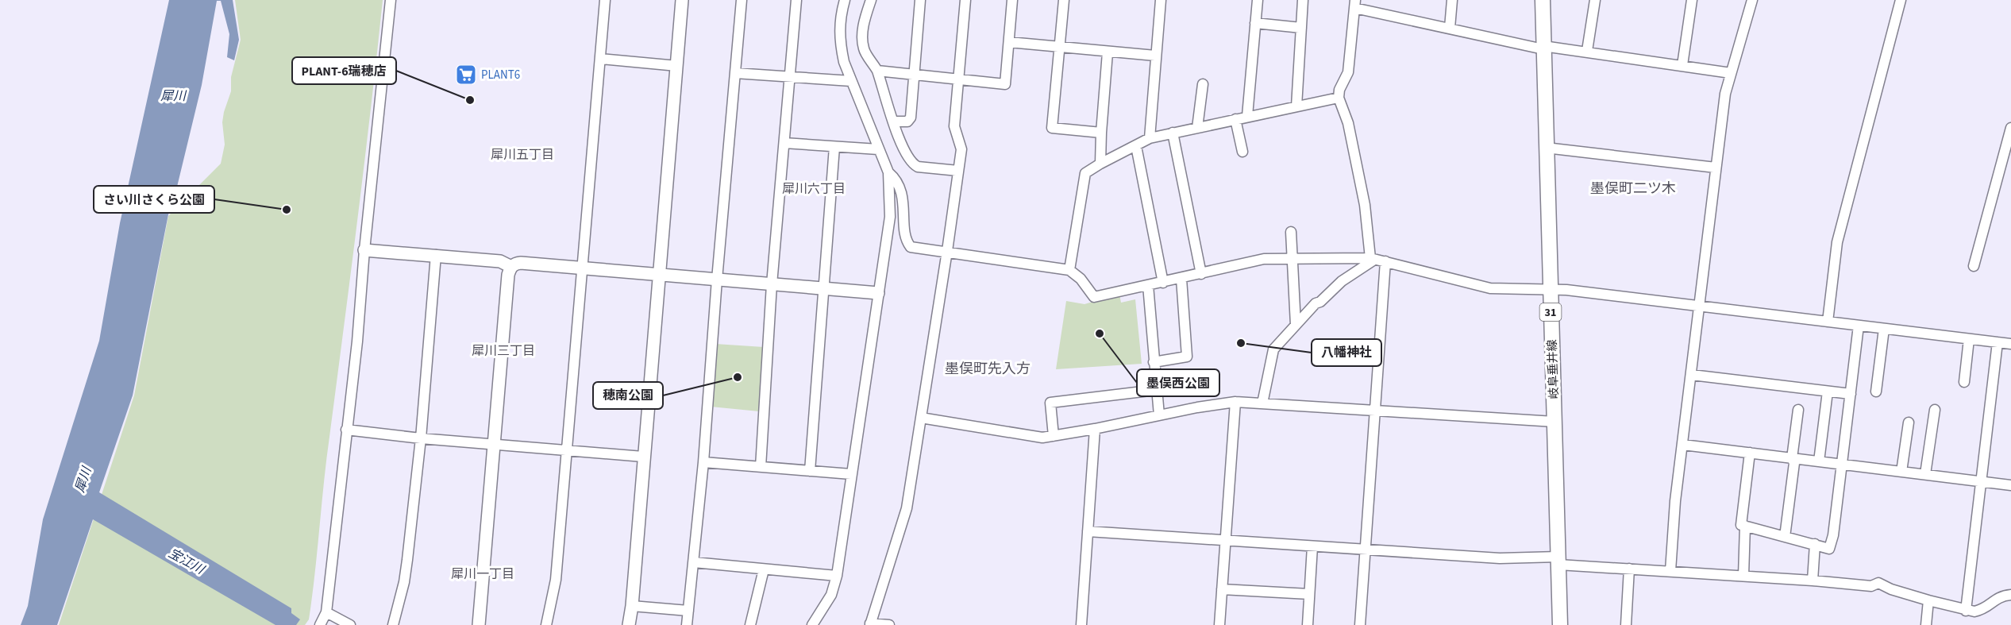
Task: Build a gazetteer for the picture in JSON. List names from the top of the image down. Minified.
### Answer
{"streets":{"main road":["31","岐阜垂井線"]},"districts":["犀川五丁目","犀川六丁目","墨俣町二ツ木","犀川三丁目","墨俣町先入方","犀川一丁目"],"water":["犀川","宝江川"],"places":{"supermarket":["PLANT6"],"other":["PLANT-6瑞穂店","さい川さくら公園","墨俣西公園","八幡神社","穂南公園"]}}
